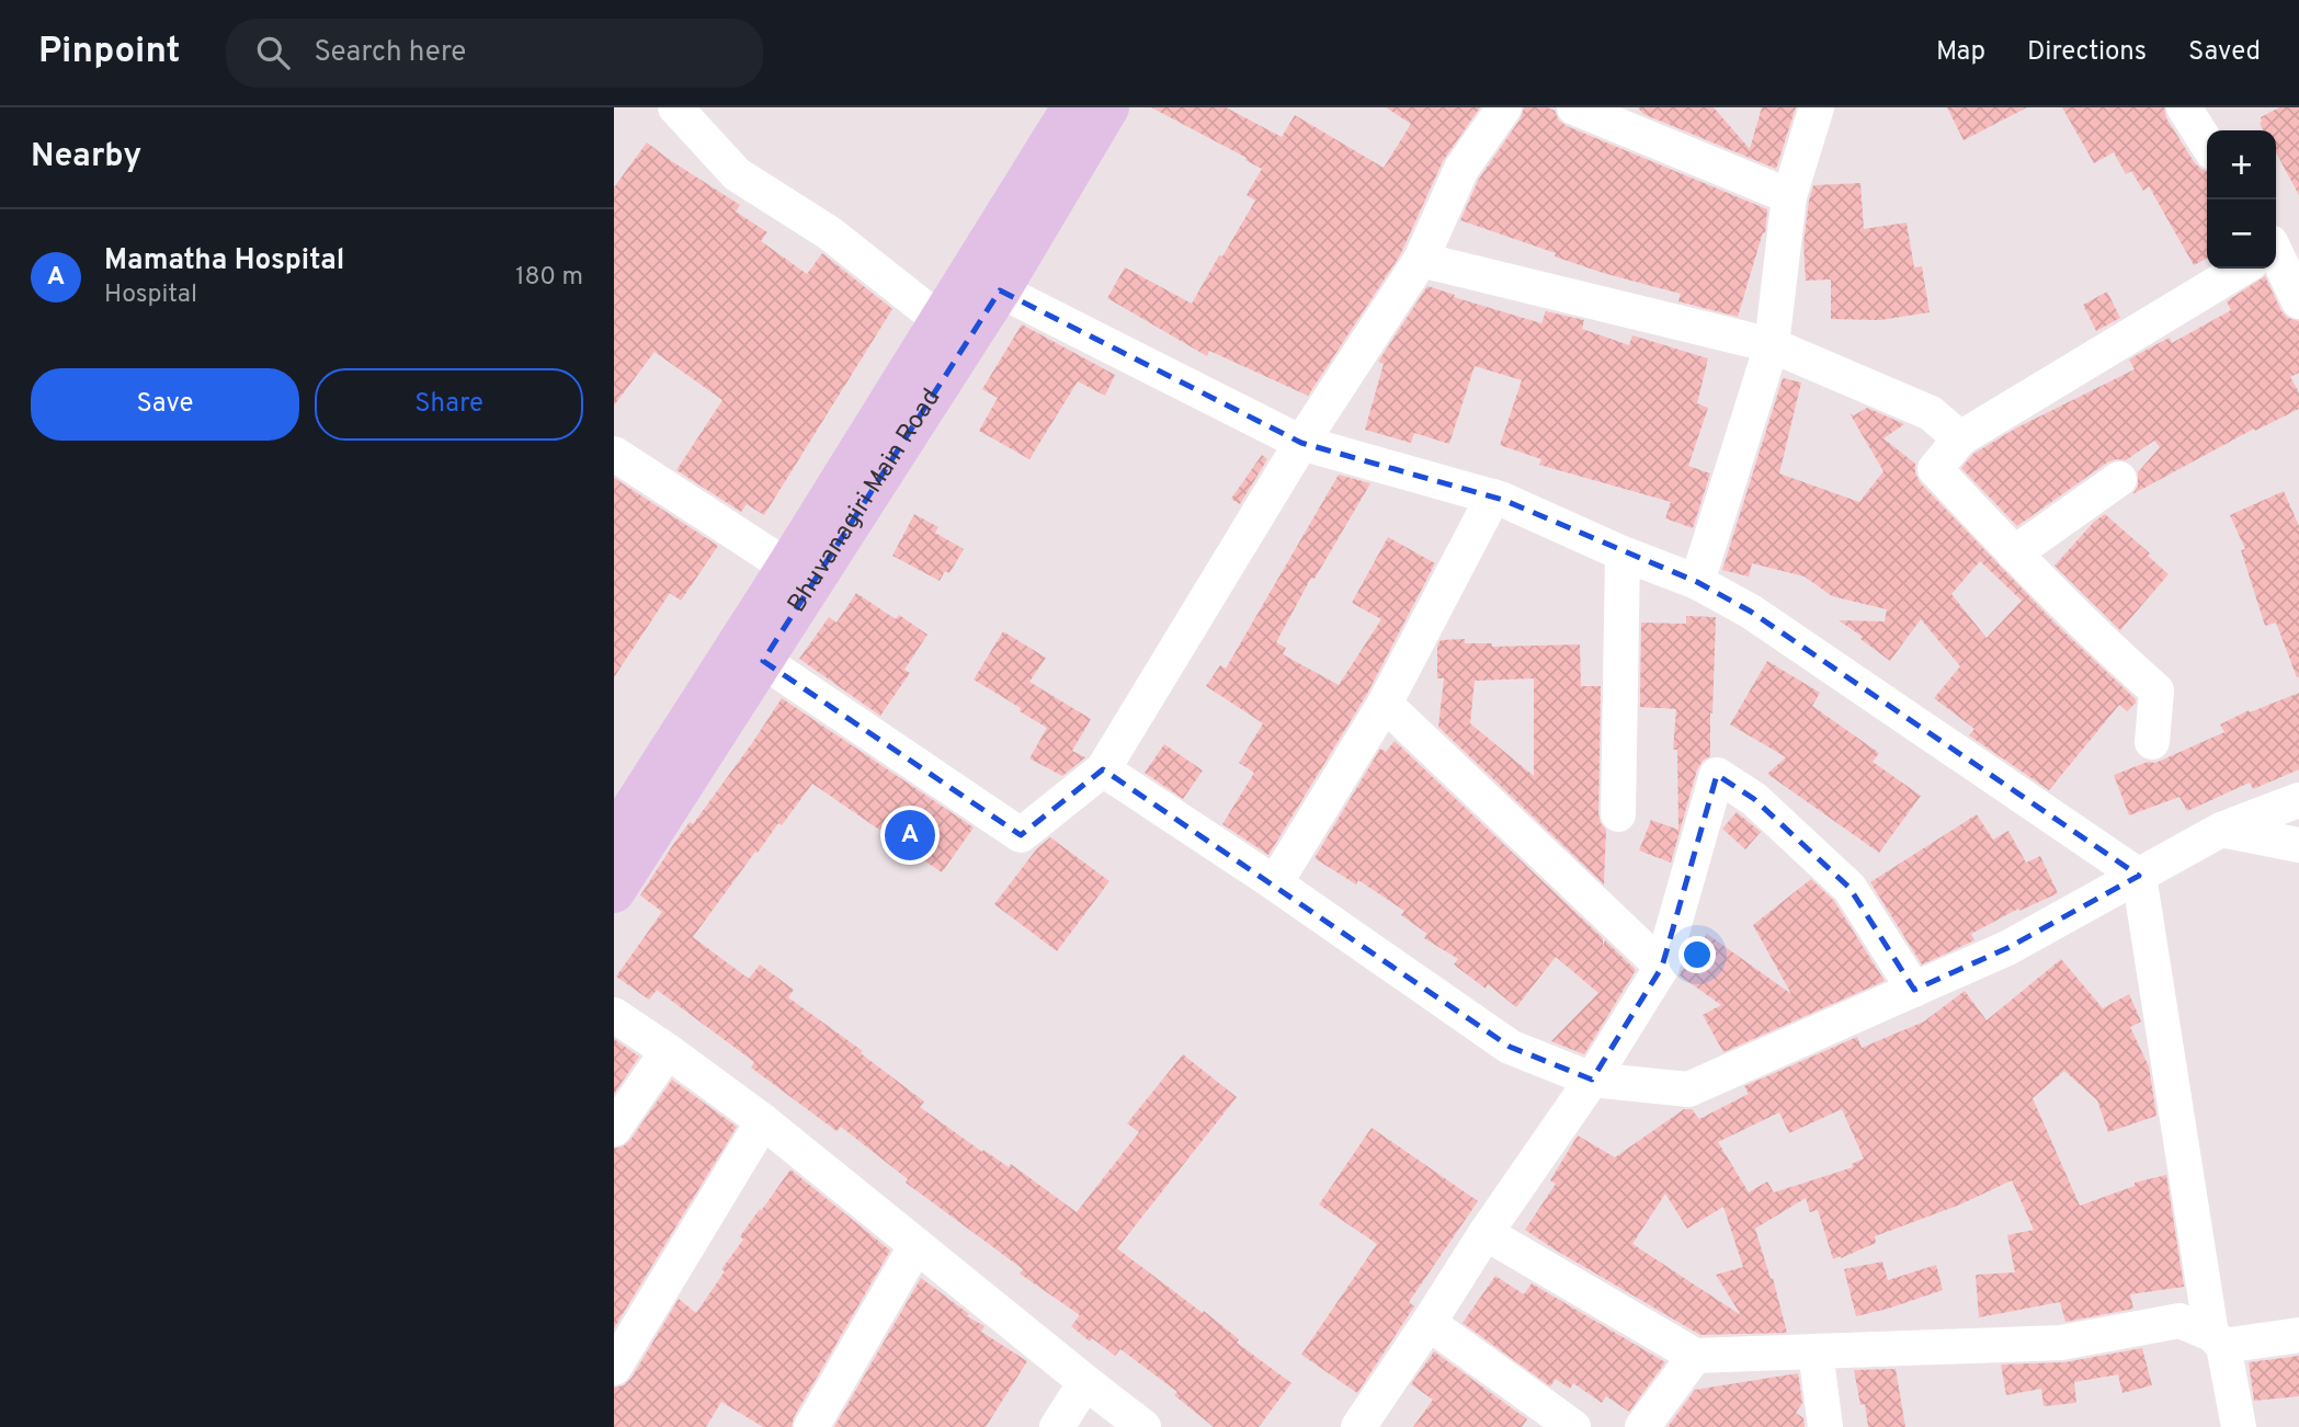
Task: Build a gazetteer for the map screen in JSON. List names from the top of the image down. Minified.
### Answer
{"streets":{"main road":["Bhuvanagiri Main Road"]},"page":{"header":"Pinpoint","search":"Search here","nav":["Map","Directions","Saved"],"heading":"Nearby","map_buttons":["+","−"],"list":[{"mark":"A","name":"Mamatha Hospital","note":"Hospital","value":"180 m"}],"buttons":["Save","Share"],"pins":"A"}}
